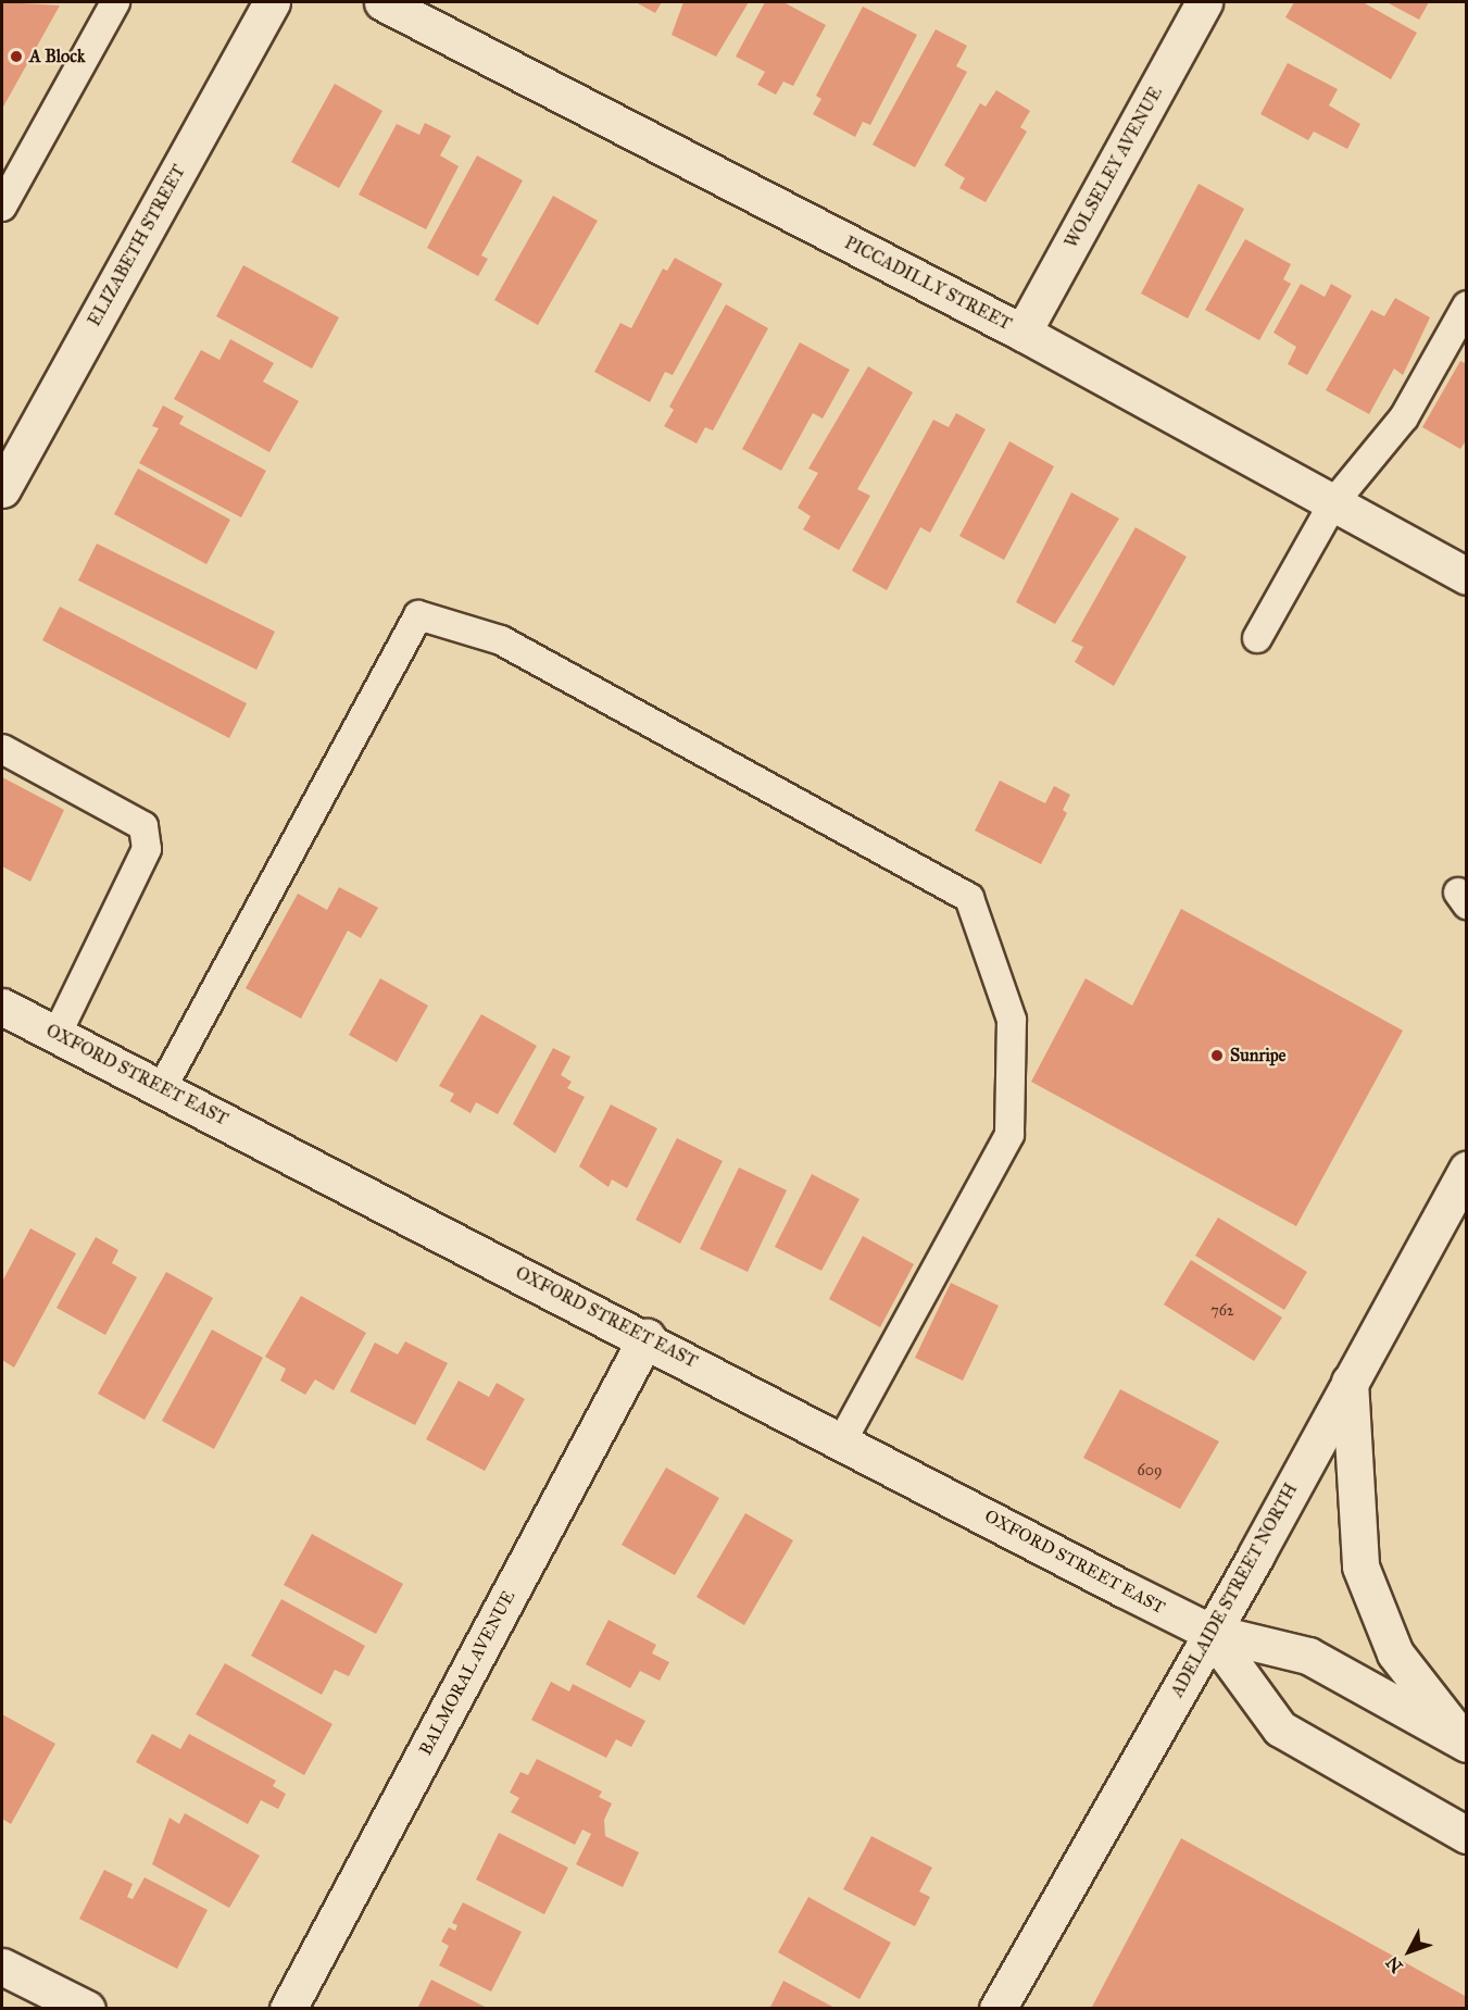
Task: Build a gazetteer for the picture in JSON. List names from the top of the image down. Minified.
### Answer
{"streets":{"main road":["WOLSELEY AVENUE","ELIZABETH STREET","PICCADILLY STREET","OXFORD STREET EAST","ADELAIDE STREET NORTH","BALMORAL AVENUE"]},"crossings":[["WOLSELEY AVENUE","PICCADILLY STREET"],["OXFORD STREET EAST","ADELAIDE STREET NORTH"],["OXFORD STREET EAST","BALMORAL AVENUE"]],"places":["A Block","Sunripe"],"house_numbers":["762","609"],"north":"bottom left"}
